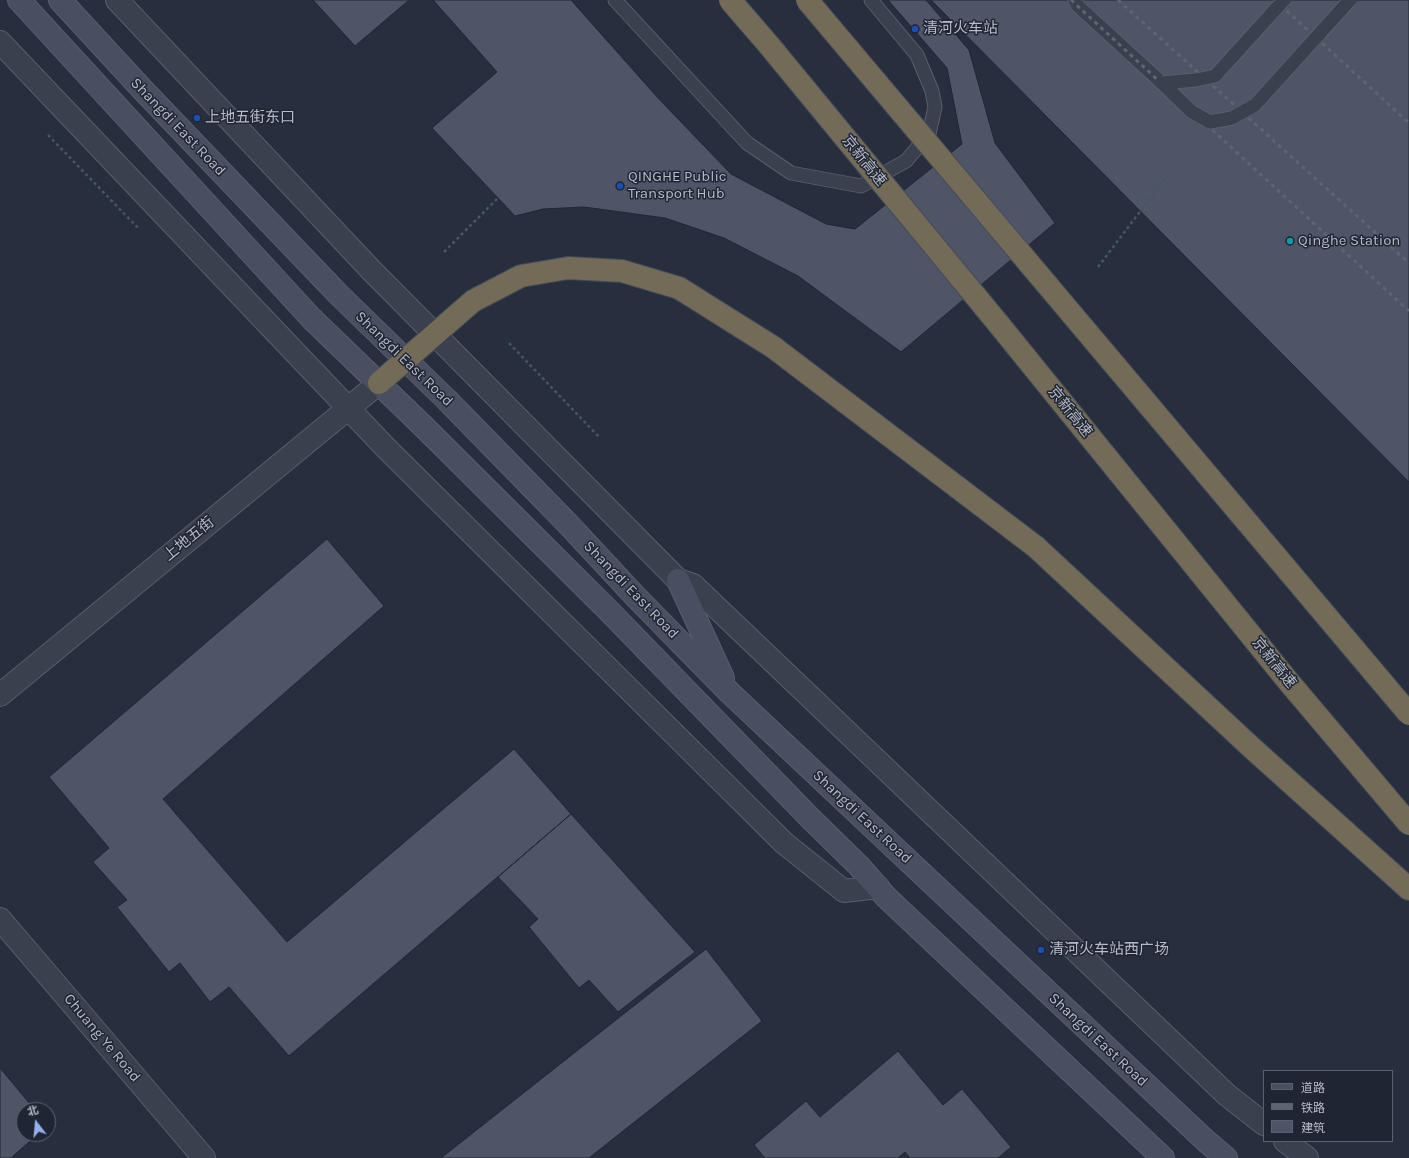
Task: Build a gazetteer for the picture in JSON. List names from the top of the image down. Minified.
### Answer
{"streets":{"highway":["京新高速"],"main road":["Shangdi East Road"],"street":["上地五街","Chuang Ye Road"]},"crossings":[["Shangdi East Road","上地五街"]],"places":["清河火车站","上地五街东口","QINGHE Public Transport Hub","Qinghe Station","清河火车站西广场"],"legend":["道路","铁路","建筑"],"north":"top"}
